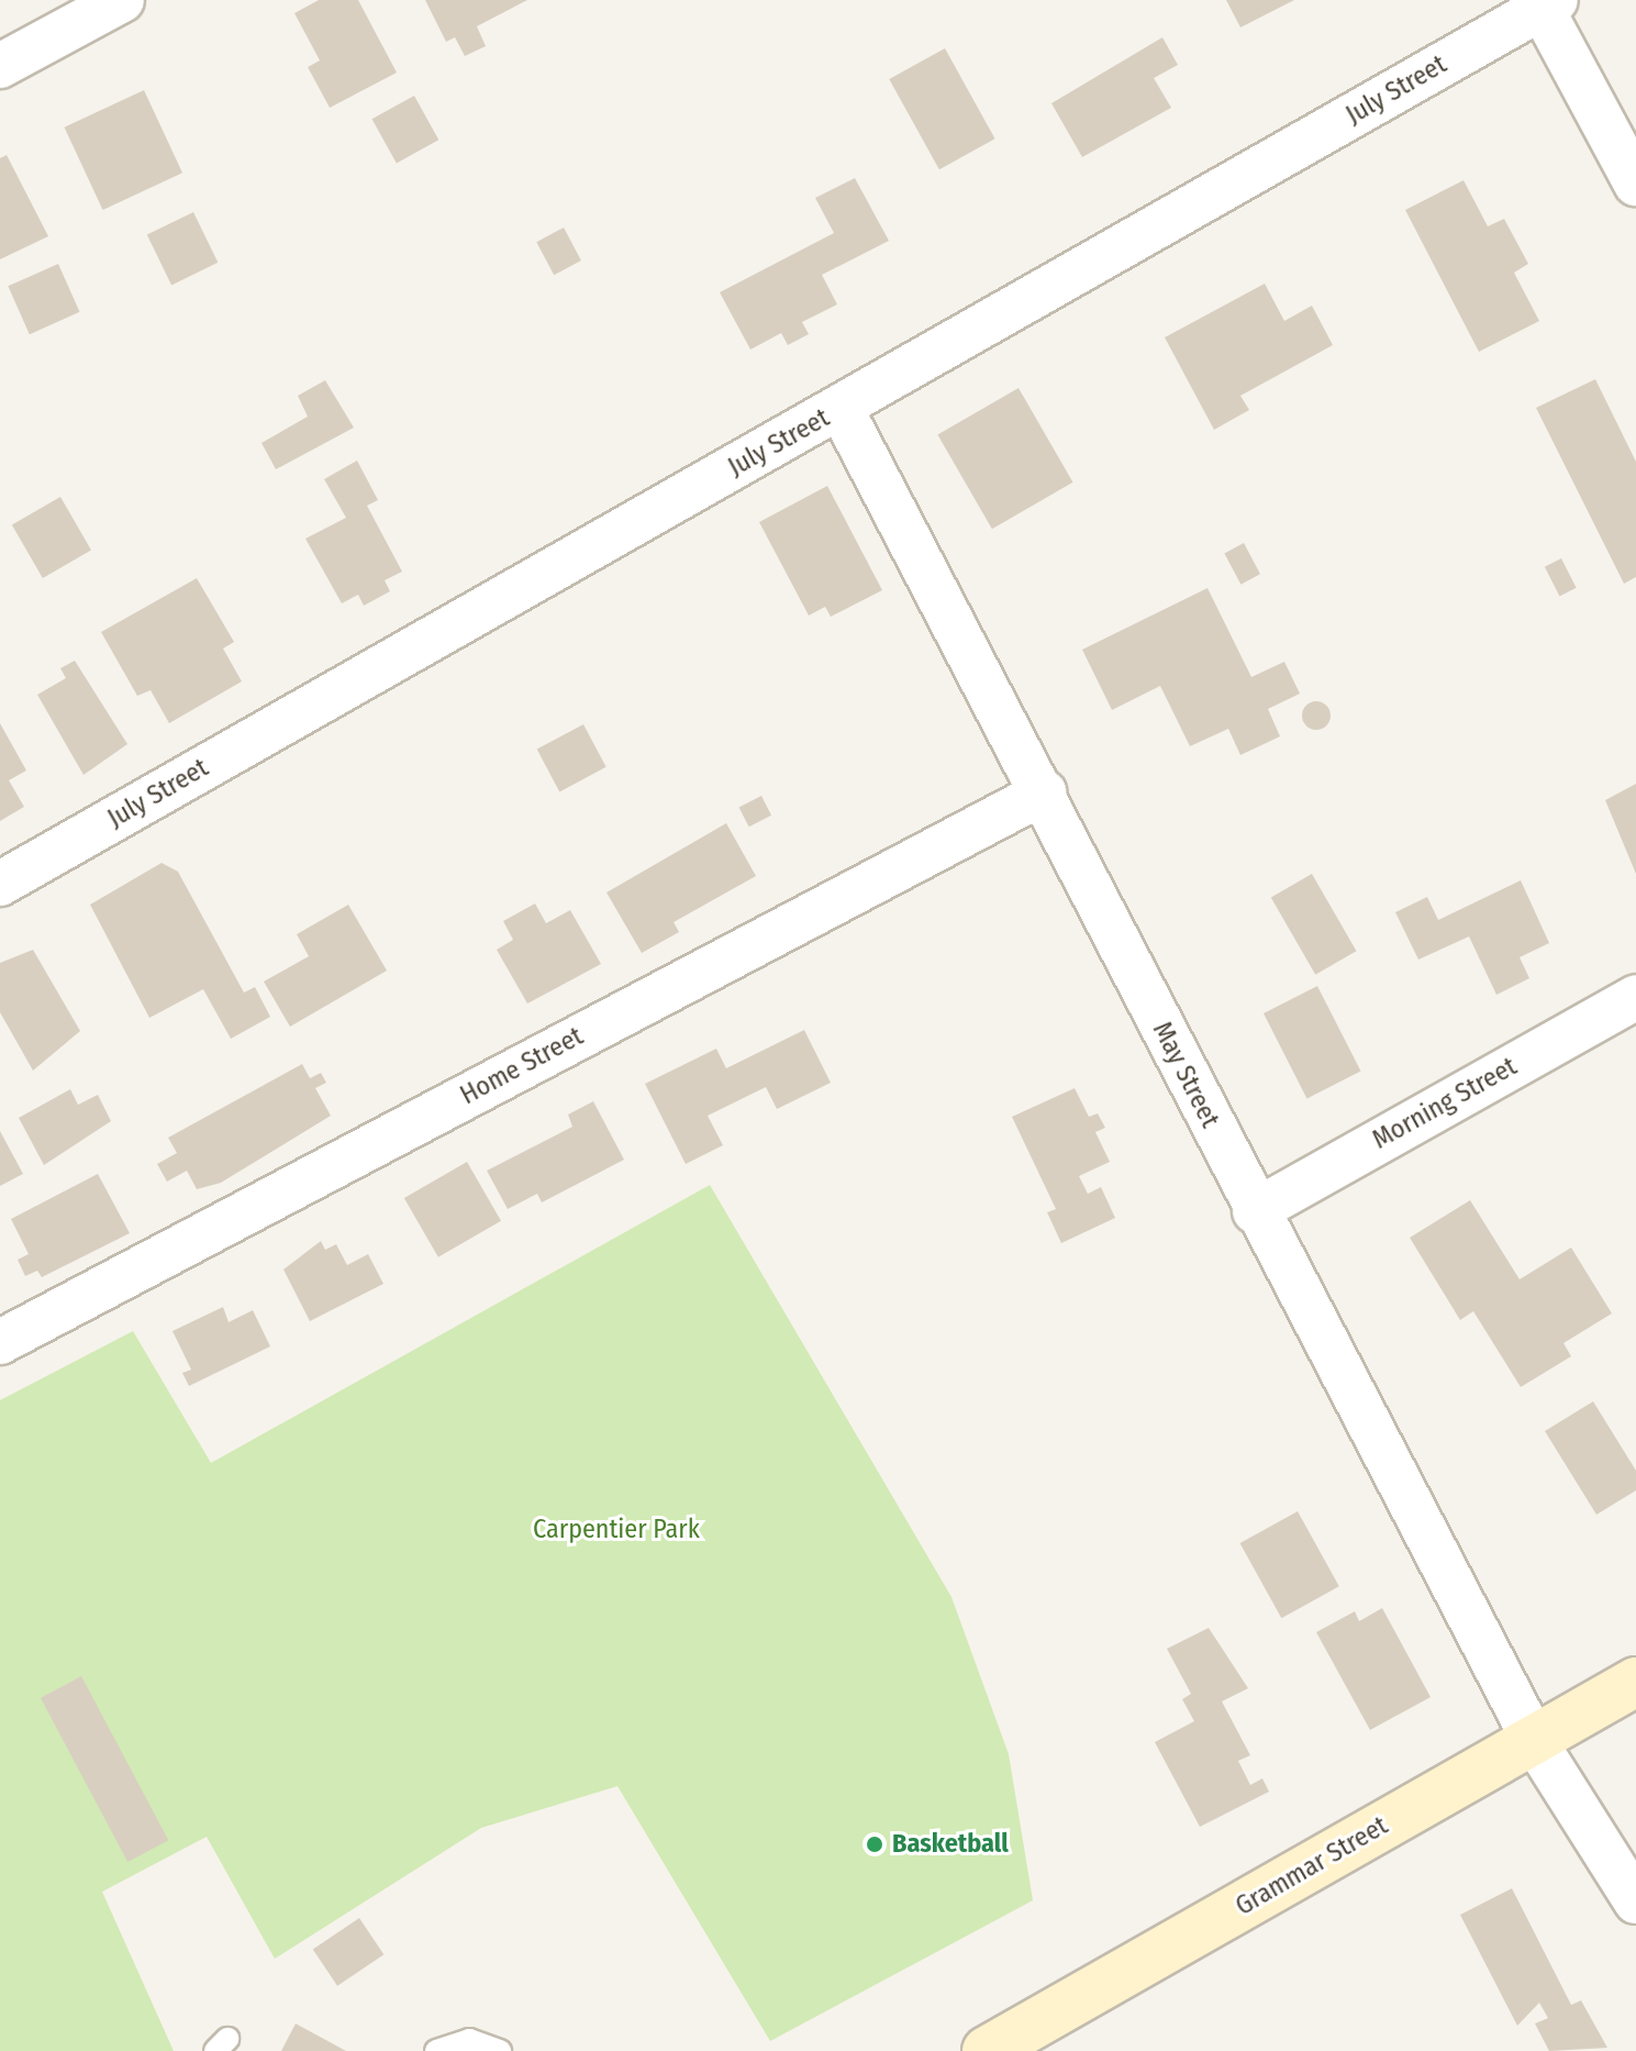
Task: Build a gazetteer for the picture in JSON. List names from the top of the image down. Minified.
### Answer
{"streets":{"street":["July Street","Home Street","May Street","Morning Street","Grammar Street"]},"crossings":[["July Street","May Street"],["Home Street","May Street"],["May Street","Morning Street"],["May Street","Grammar Street"]],"parks":["Carpentier Park"],"places":["Basketball"]}
